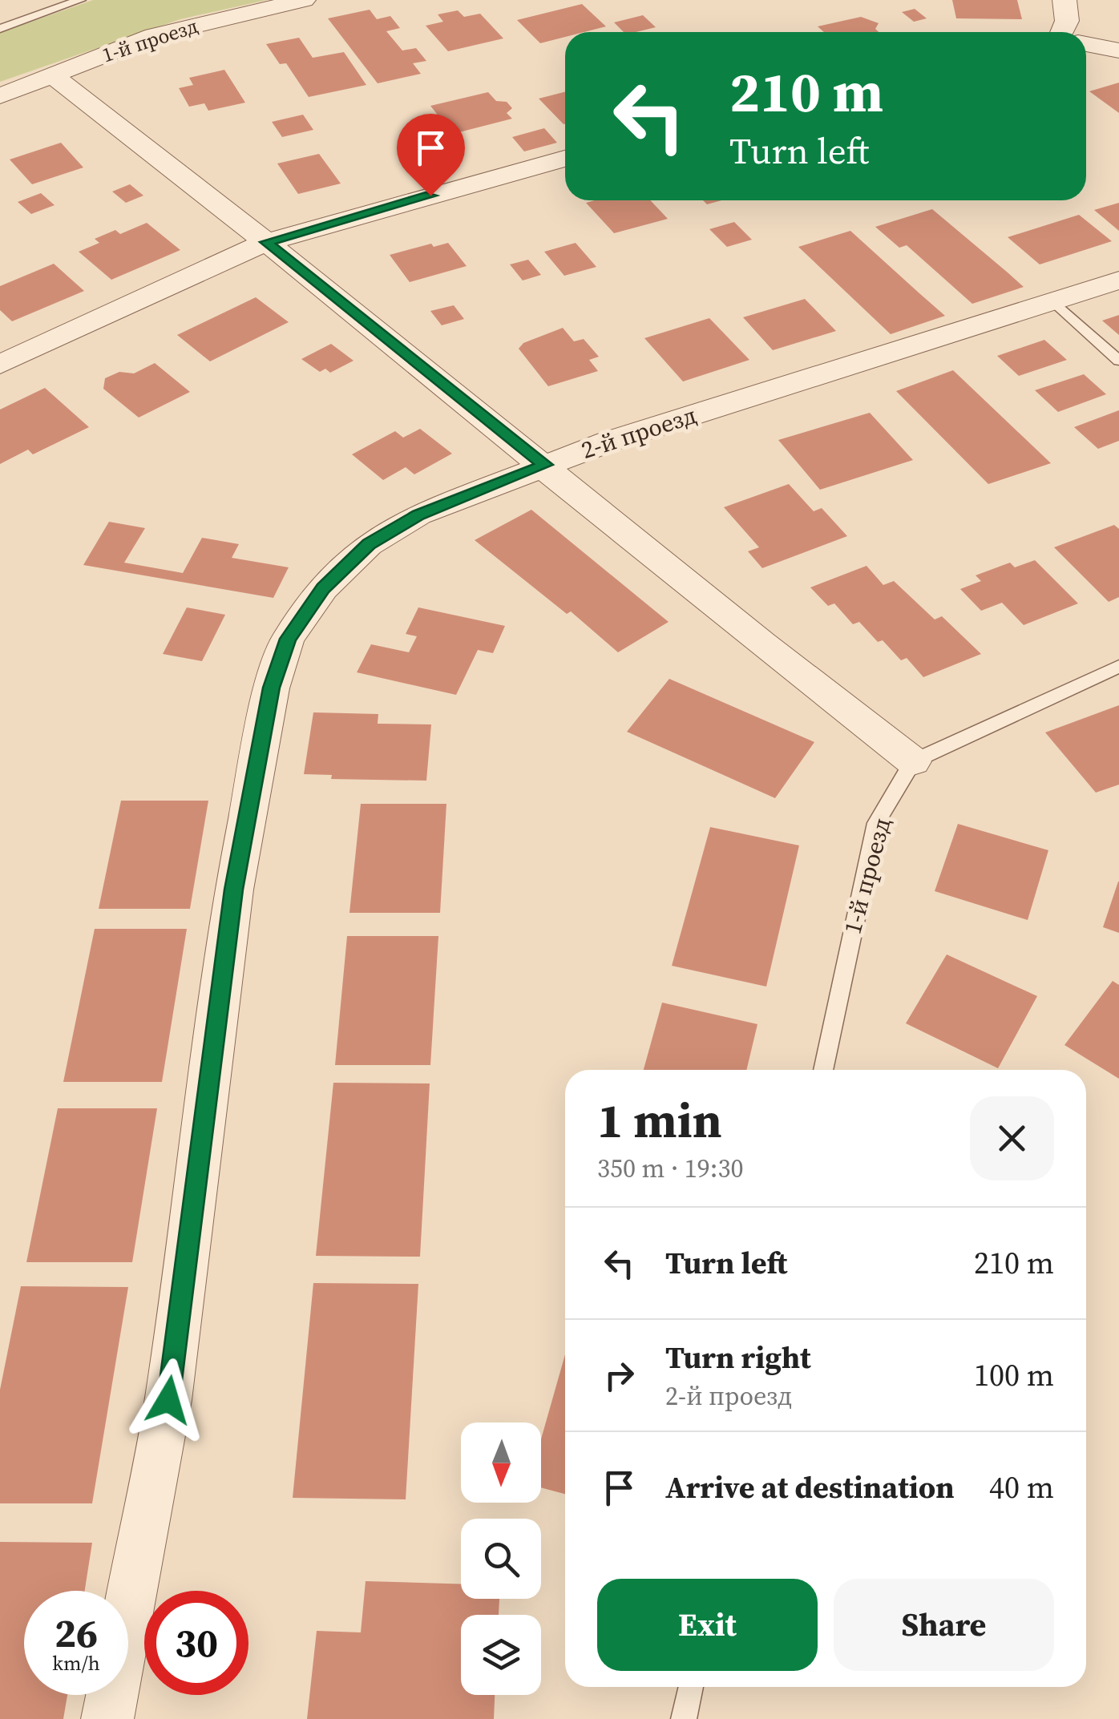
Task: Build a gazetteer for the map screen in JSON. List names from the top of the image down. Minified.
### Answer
{"streets":{"street":["1-й проезд","2-й проезд"]},"north":"bottom","page":{"turn":["210 m","Turn left"],"heading":["1 min","350 m · 19:30"],"list":[{"name":"Turn left","value":"210 m"},{"name":"Turn right","note":"2-й проезд","value":"100 m"},{"name":"Arrive at destination","value":"40 m"}],"buttons":["Exit","Share"],"speed":"26 km/h","limit":"30"}}
